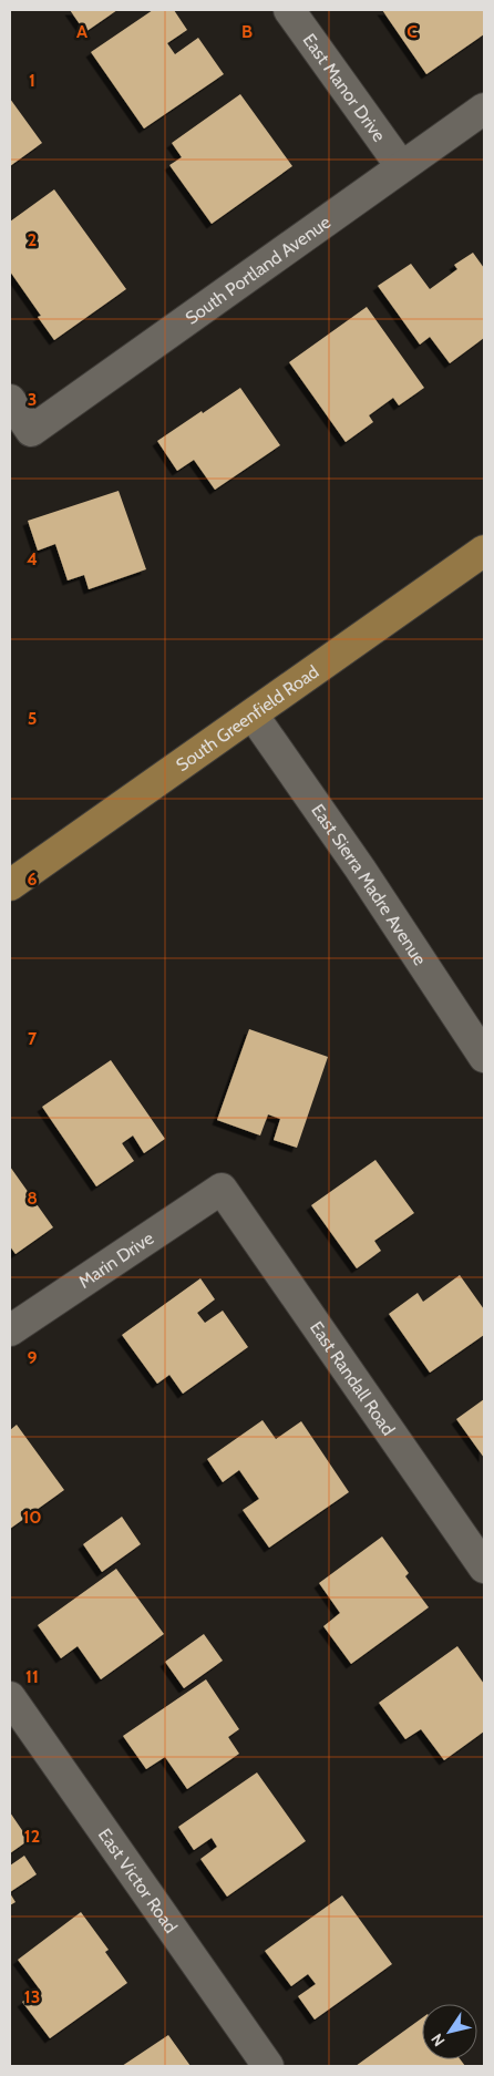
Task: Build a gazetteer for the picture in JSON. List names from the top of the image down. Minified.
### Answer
{"streets":{"main road":["South Greenfield Road"],"street":["East Manor Drive","South Portland Avenue","East Sierra Madre Avenue","Marin Drive","East Randall Road","East Victor Road"]},"crossings":[["East Manor Drive","South Portland Avenue"],["South Greenfield Road","East Sierra Madre Avenue"],["Marin Drive","East Randall Road"]],"north":"bottom left","grid":{"columns":["A","B","C"],"rows":["1","2","3","4","5","6","7","8","9","10","11","12","13"]}}
